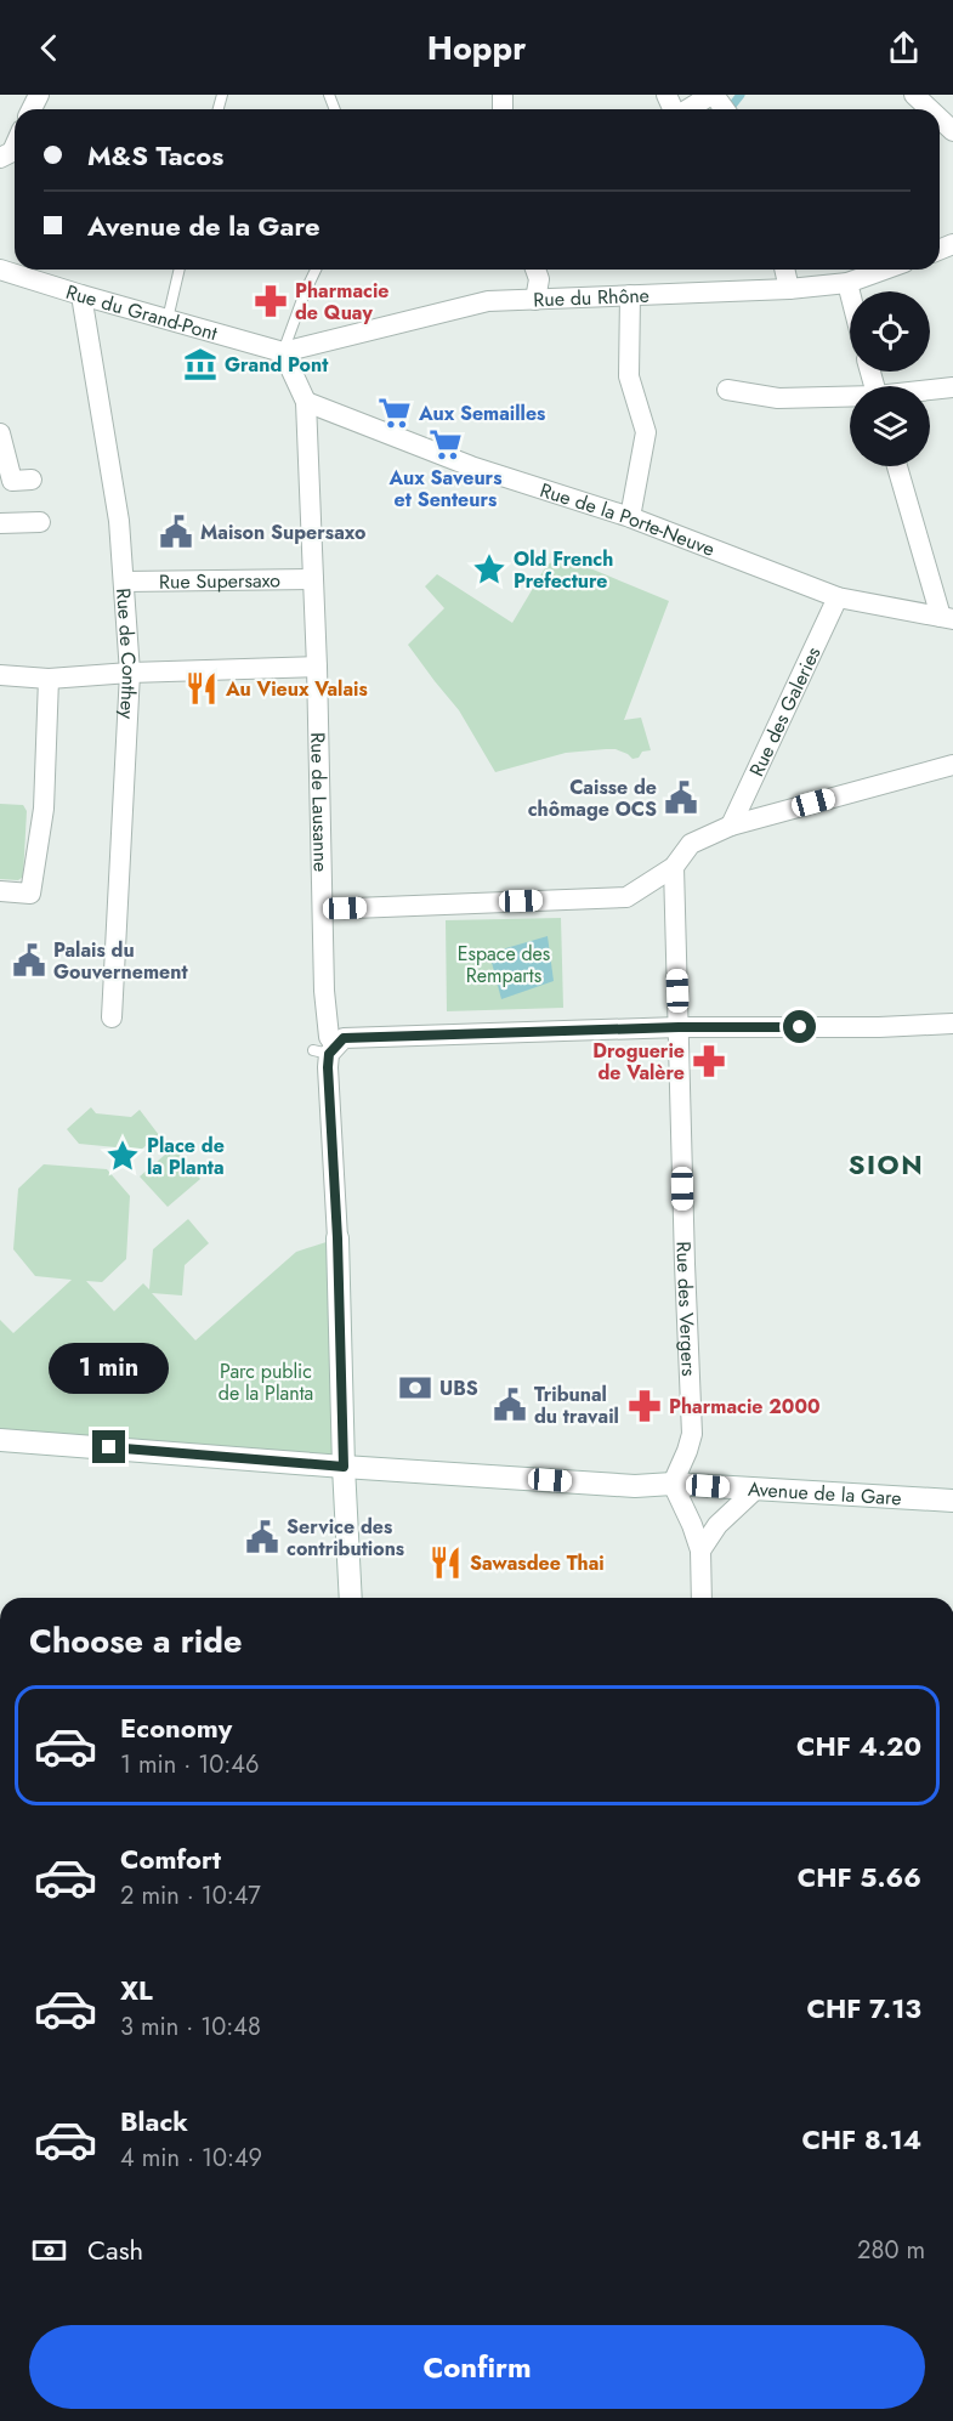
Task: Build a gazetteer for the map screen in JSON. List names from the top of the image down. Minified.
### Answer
{"streets":{"street":["Rue du Rhône","Rue du Grand-Pont","Rue de la Porte-Neuve","Rue Supersaxo","Rue de Conthey","Rue des Galeries","Rue de Lausanne","Rue des Vergers","Avenue de la Gare"]},"crossings":[["Rue du Rhône","Rue du Grand-Pont"],["Rue du Rhône","Rue de Lausanne"],["Rue du Grand-Pont","Rue de Conthey"],["Rue du Grand-Pont","Rue de Lausanne"],["Rue de la Porte-Neuve","Rue des Galeries"],["Rue de la Porte-Neuve","Rue de Lausanne"],["Rue Supersaxo","Rue de Conthey"],["Rue Supersaxo","Rue de Lausanne"],["Rue de Lausanne","Avenue de la Gare"],["Rue des Vergers","Avenue de la Gare"]],"districts":["SION"],"parks":["Espace des Remparts","Parc public de la Planta"],"places":{"pharmacy":["Pharmacie de Quay","Droguerie de Valère","Pharmacie 2000"],"museum":["Grand Pont"],"supermarket":["Aux Semailles","Aux Saveurs et Senteurs"],"public building":["Maison Supersaxo","Caisse de chômage OCS","Palais du Gouvernement","Tribunal du travail","Service des contributions"],"place":["Old French Prefecture","Place de la Planta"],"restaurant":["Au Vieux Valais","Sawasdee Thai"],"bank":["UBS"]},"page":{"header":"Hoppr","banner":["M&S Tacos","Avenue de la Gare"],"bubble":"1 min","heading":"Choose a ride","list":[{"name":"Economy","note":"1 min · 10:46","value":"CHF 4.20"},{"name":"Comfort","note":"2 min · 10:47","value":"CHF 5.66"},{"name":"XL","note":"3 min · 10:48","value":"CHF 7.13"},{"name":"Black","note":"4 min · 10:49","value":"CHF 8.14"}],"pay":["Cash","280 m"],"buttons":"Confirm"}}
